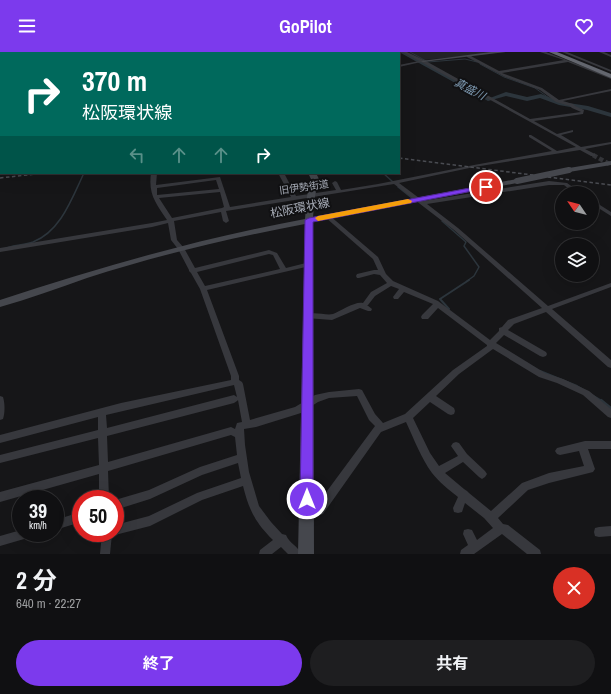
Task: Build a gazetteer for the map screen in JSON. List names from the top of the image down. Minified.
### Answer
{"streets":{"main road":["松阪環状線"],"street":["旧伊勢街道"]},"water":["真盛川"],"north":"top left","page":{"header":"GoPilot","turn":["370 m","松阪環状線"],"speed":"39 km/h","limit":"50","heading":["2 分","640 m · 22:27"],"buttons":["終了","共有"]}}
